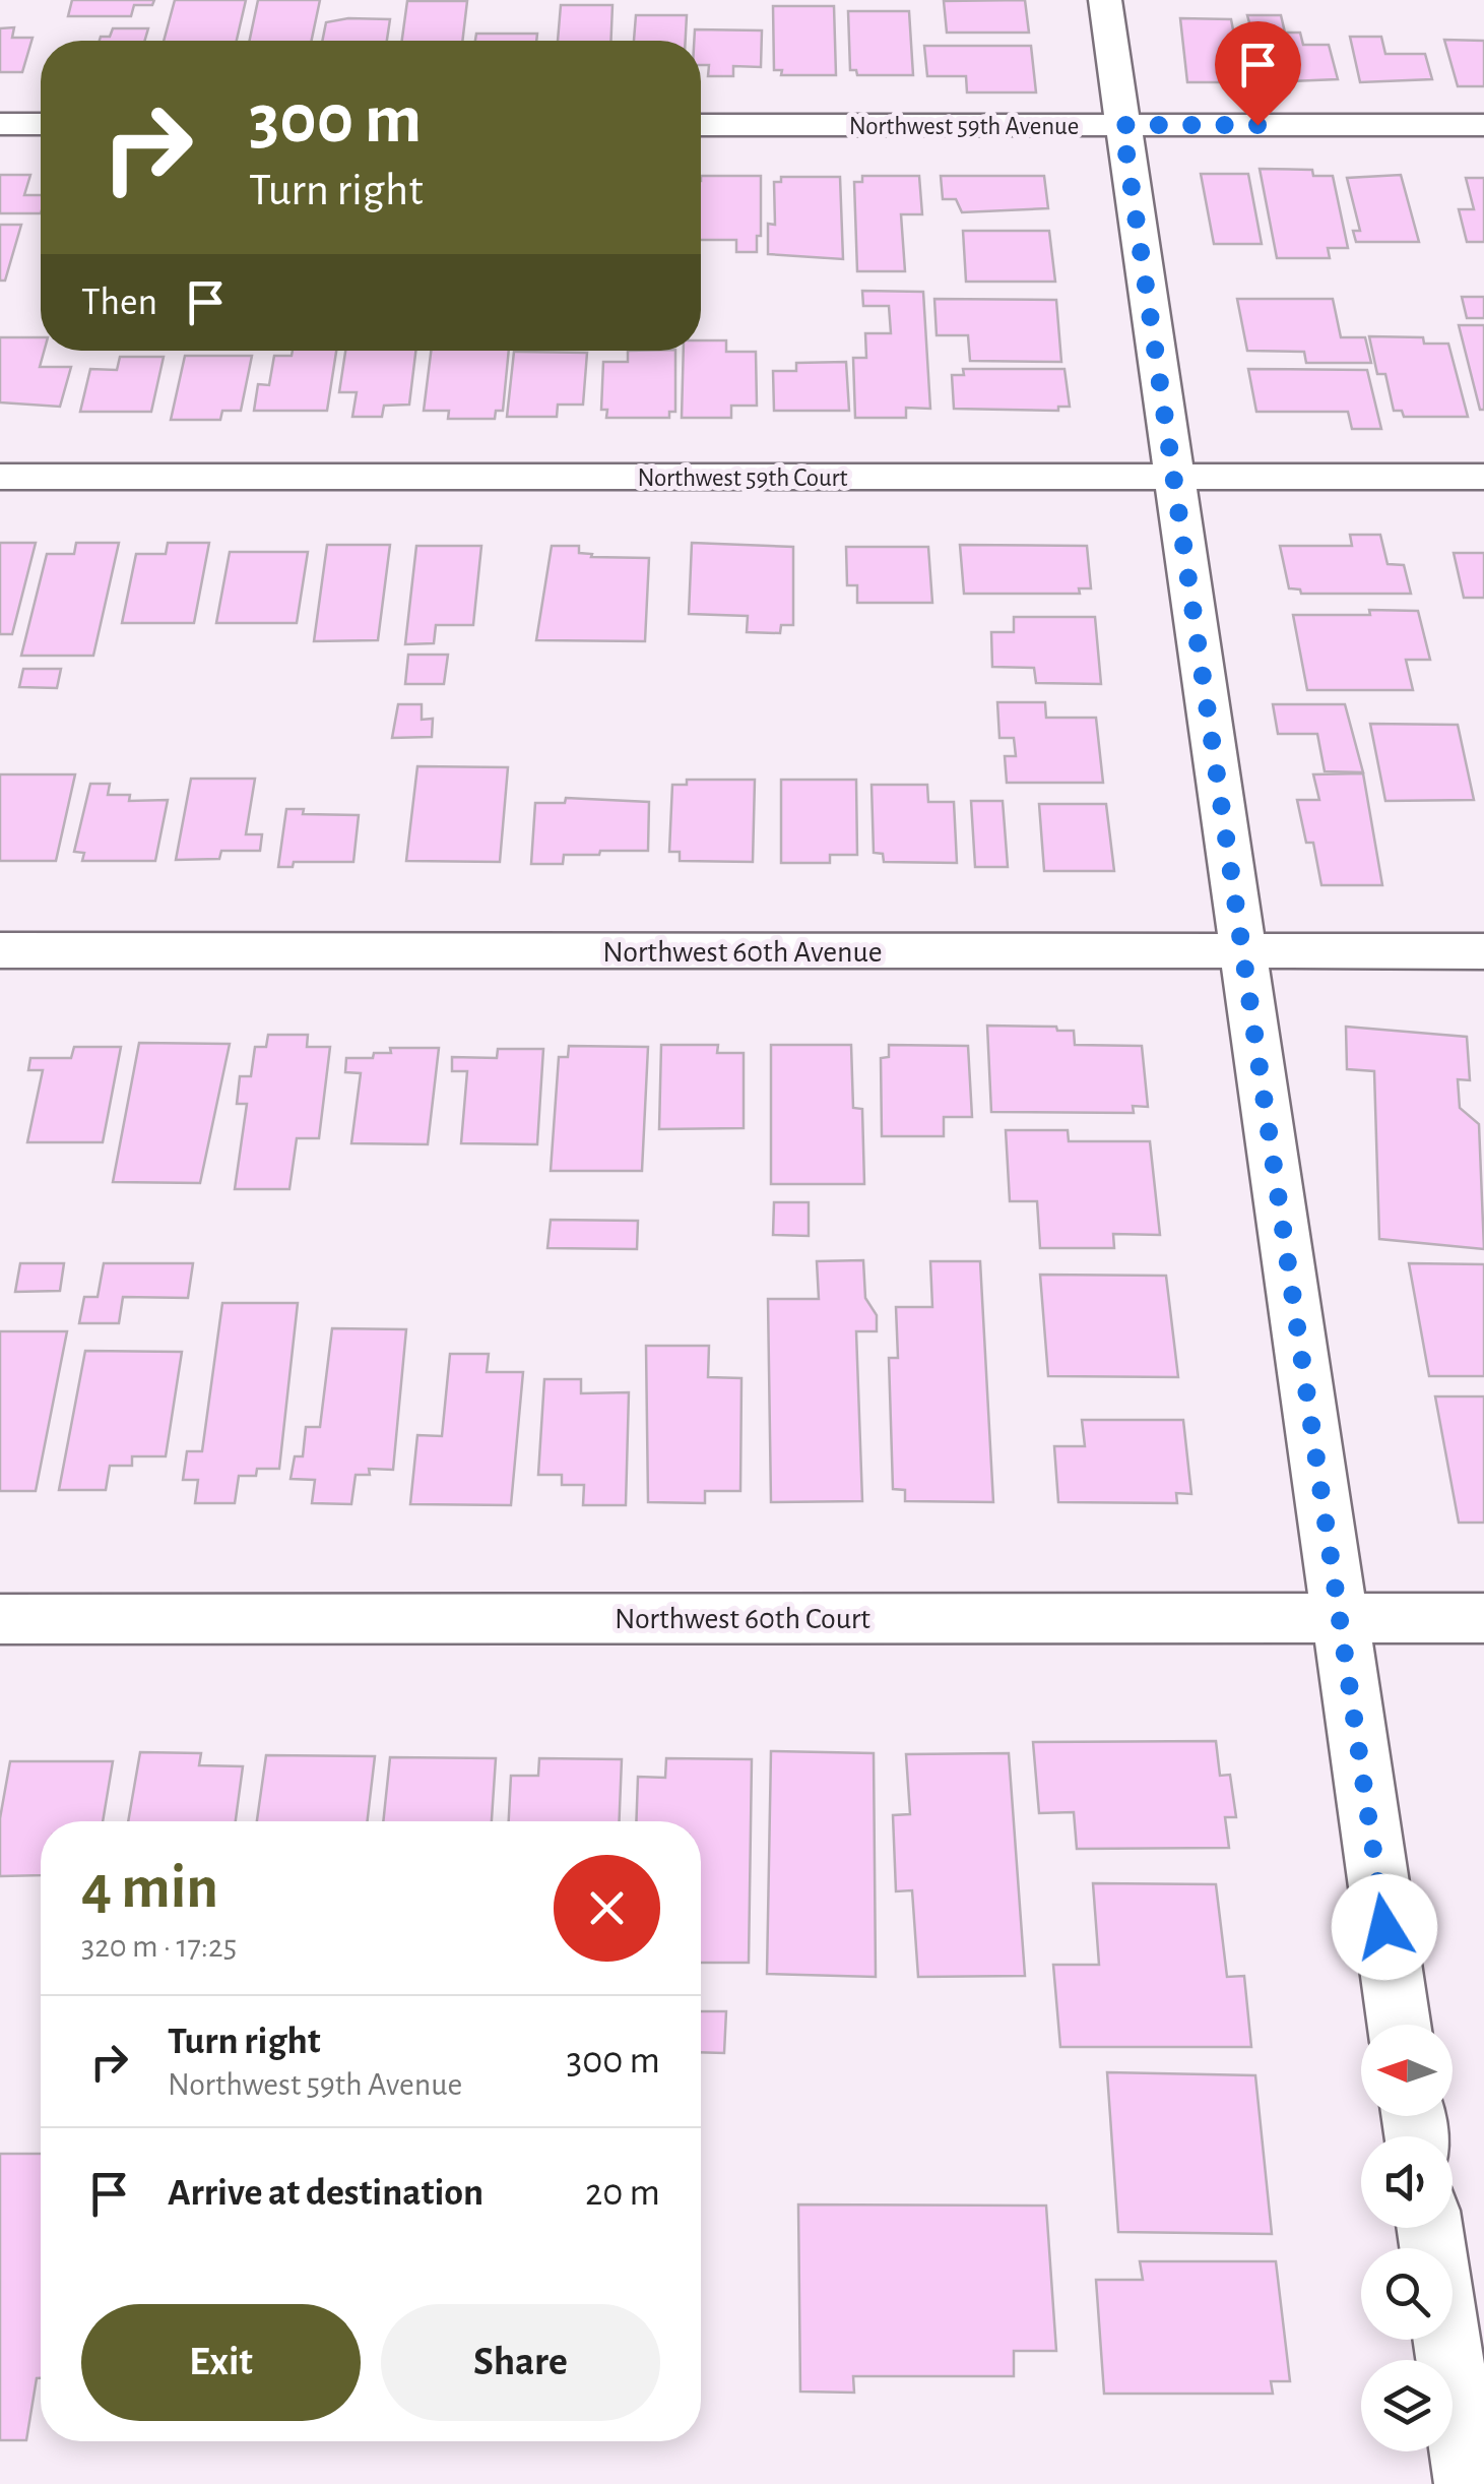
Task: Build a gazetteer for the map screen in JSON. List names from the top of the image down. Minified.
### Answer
{"streets":{"street":["Northwest 59th Avenue","Northwest 59th Court","Northwest 60th Avenue","Northwest 60th Court"]},"north":"left","page":{"turn":["300 m","Turn right"],"then":"Then","heading":["4 min","320 m · 17:25"],"list":[{"name":"Turn right","note":"Northwest 59th Avenue","value":"300 m"},{"name":"Arrive at destination","value":"20 m"}],"buttons":["Exit","Share"]}}
